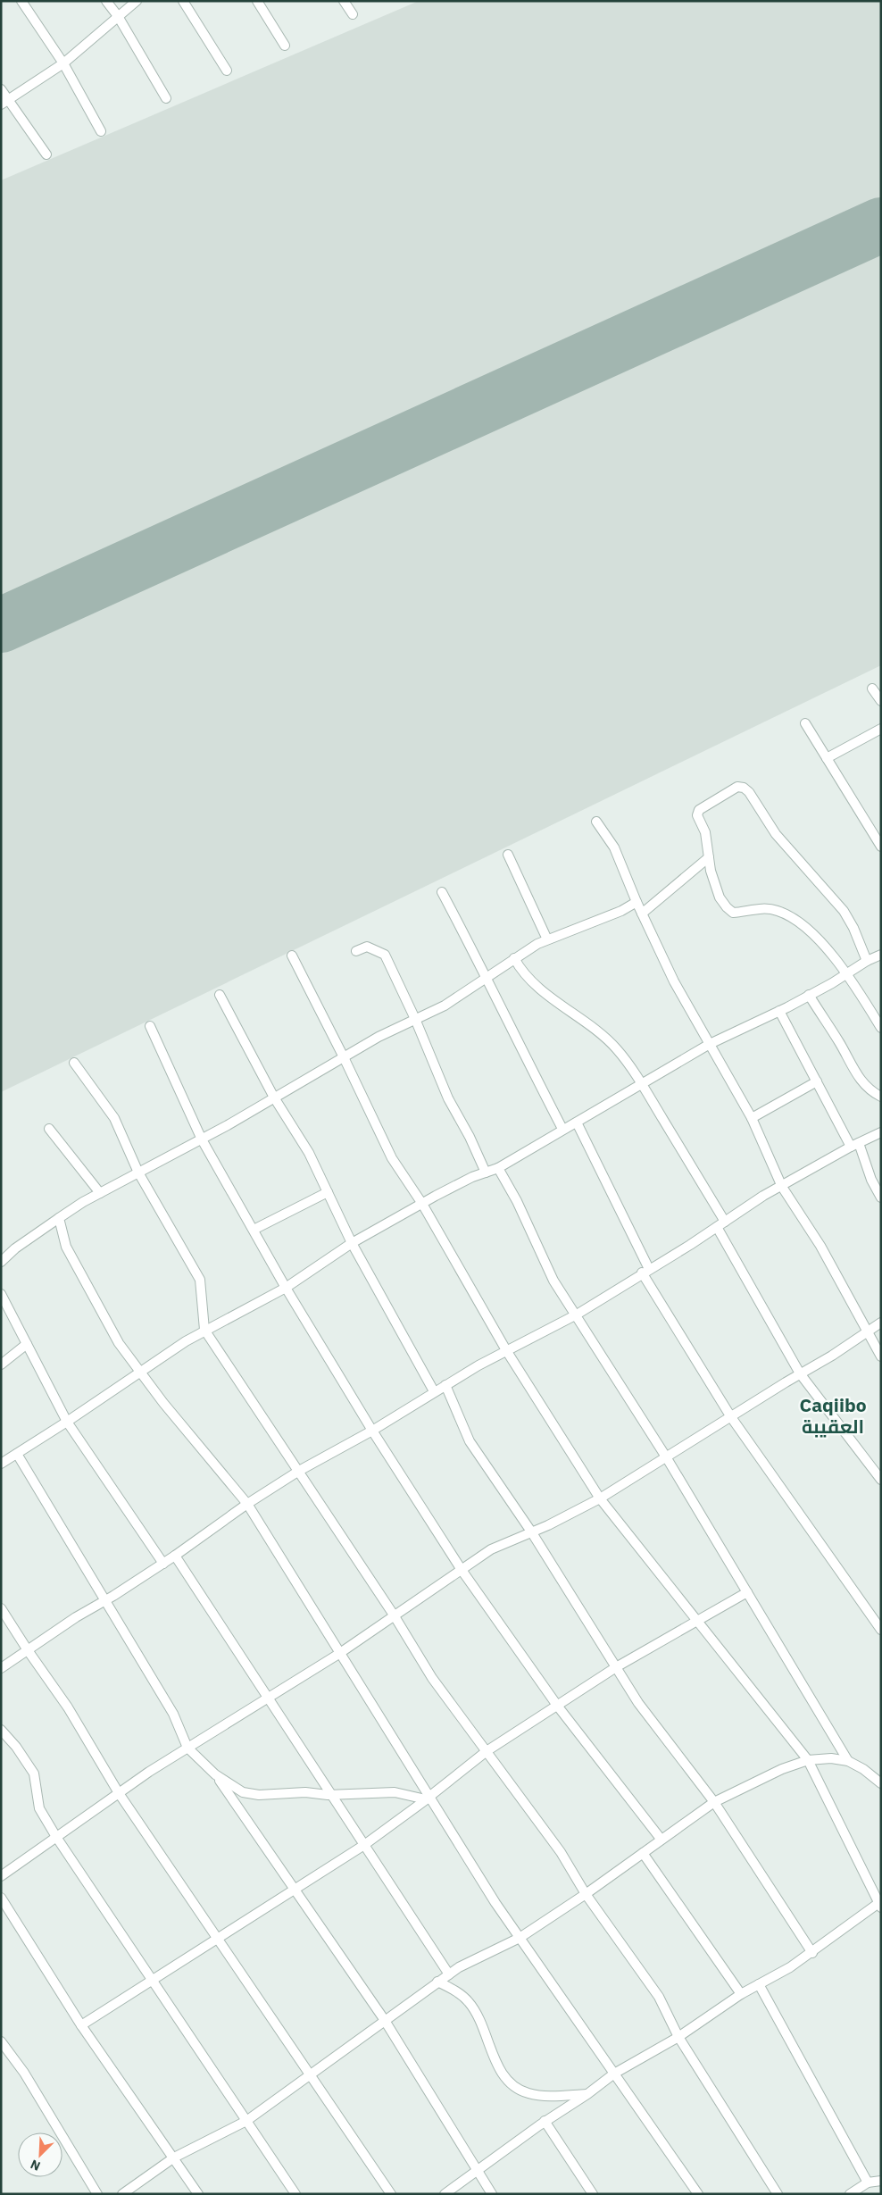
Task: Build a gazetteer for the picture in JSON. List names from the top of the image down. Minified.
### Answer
{"districts":["Caqiibo العقيبة"],"north":"bottom left"}
